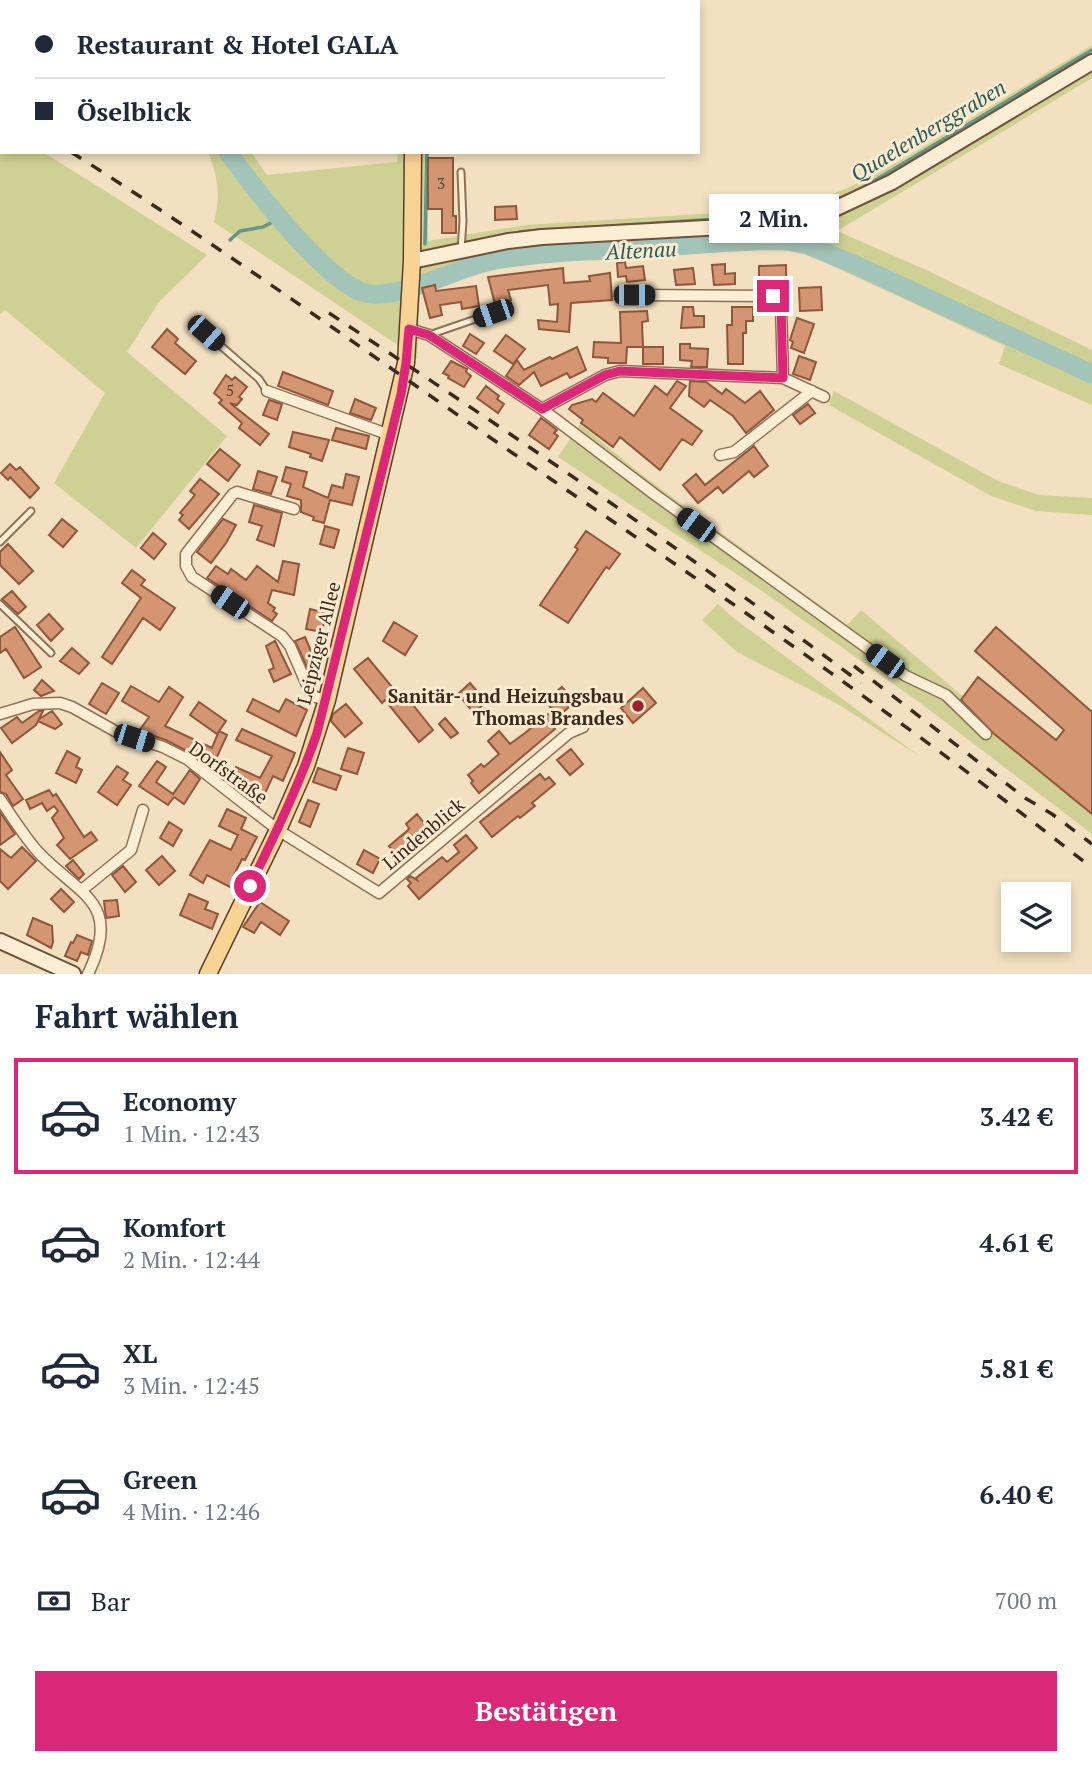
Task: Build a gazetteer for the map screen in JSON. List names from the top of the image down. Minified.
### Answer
{"streets":{"main road":["Leipziger Allee"],"street":["Dorfstraße","Lindenblick"]},"crossings":[["Leipziger Allee","Dorfstraße"],["Leipziger Allee","Lindenblick"],["Dorfstraße","Lindenblick"]],"water":["Quaelenberggraben","Altenau"],"places":["Sanitär- und Heizungsbau Thomas Brandes"],"house_numbers":["3","5"],"page":{"banner":["Restaurant & Hotel GALA","Öselblick"],"bubble":"2 Min.","heading":"Fahrt wählen","list":[{"name":"Economy","note":"1 Min. · 12:43","value":"3.42 €"},{"name":"Komfort","note":"2 Min. · 12:44","value":"4.61 €"},{"name":"XL","note":"3 Min. · 12:45","value":"5.81 €"},{"name":"Green","note":"4 Min. · 12:46","value":"6.40 €"}],"pay":["Bar","700 m"],"buttons":"Bestätigen"}}
